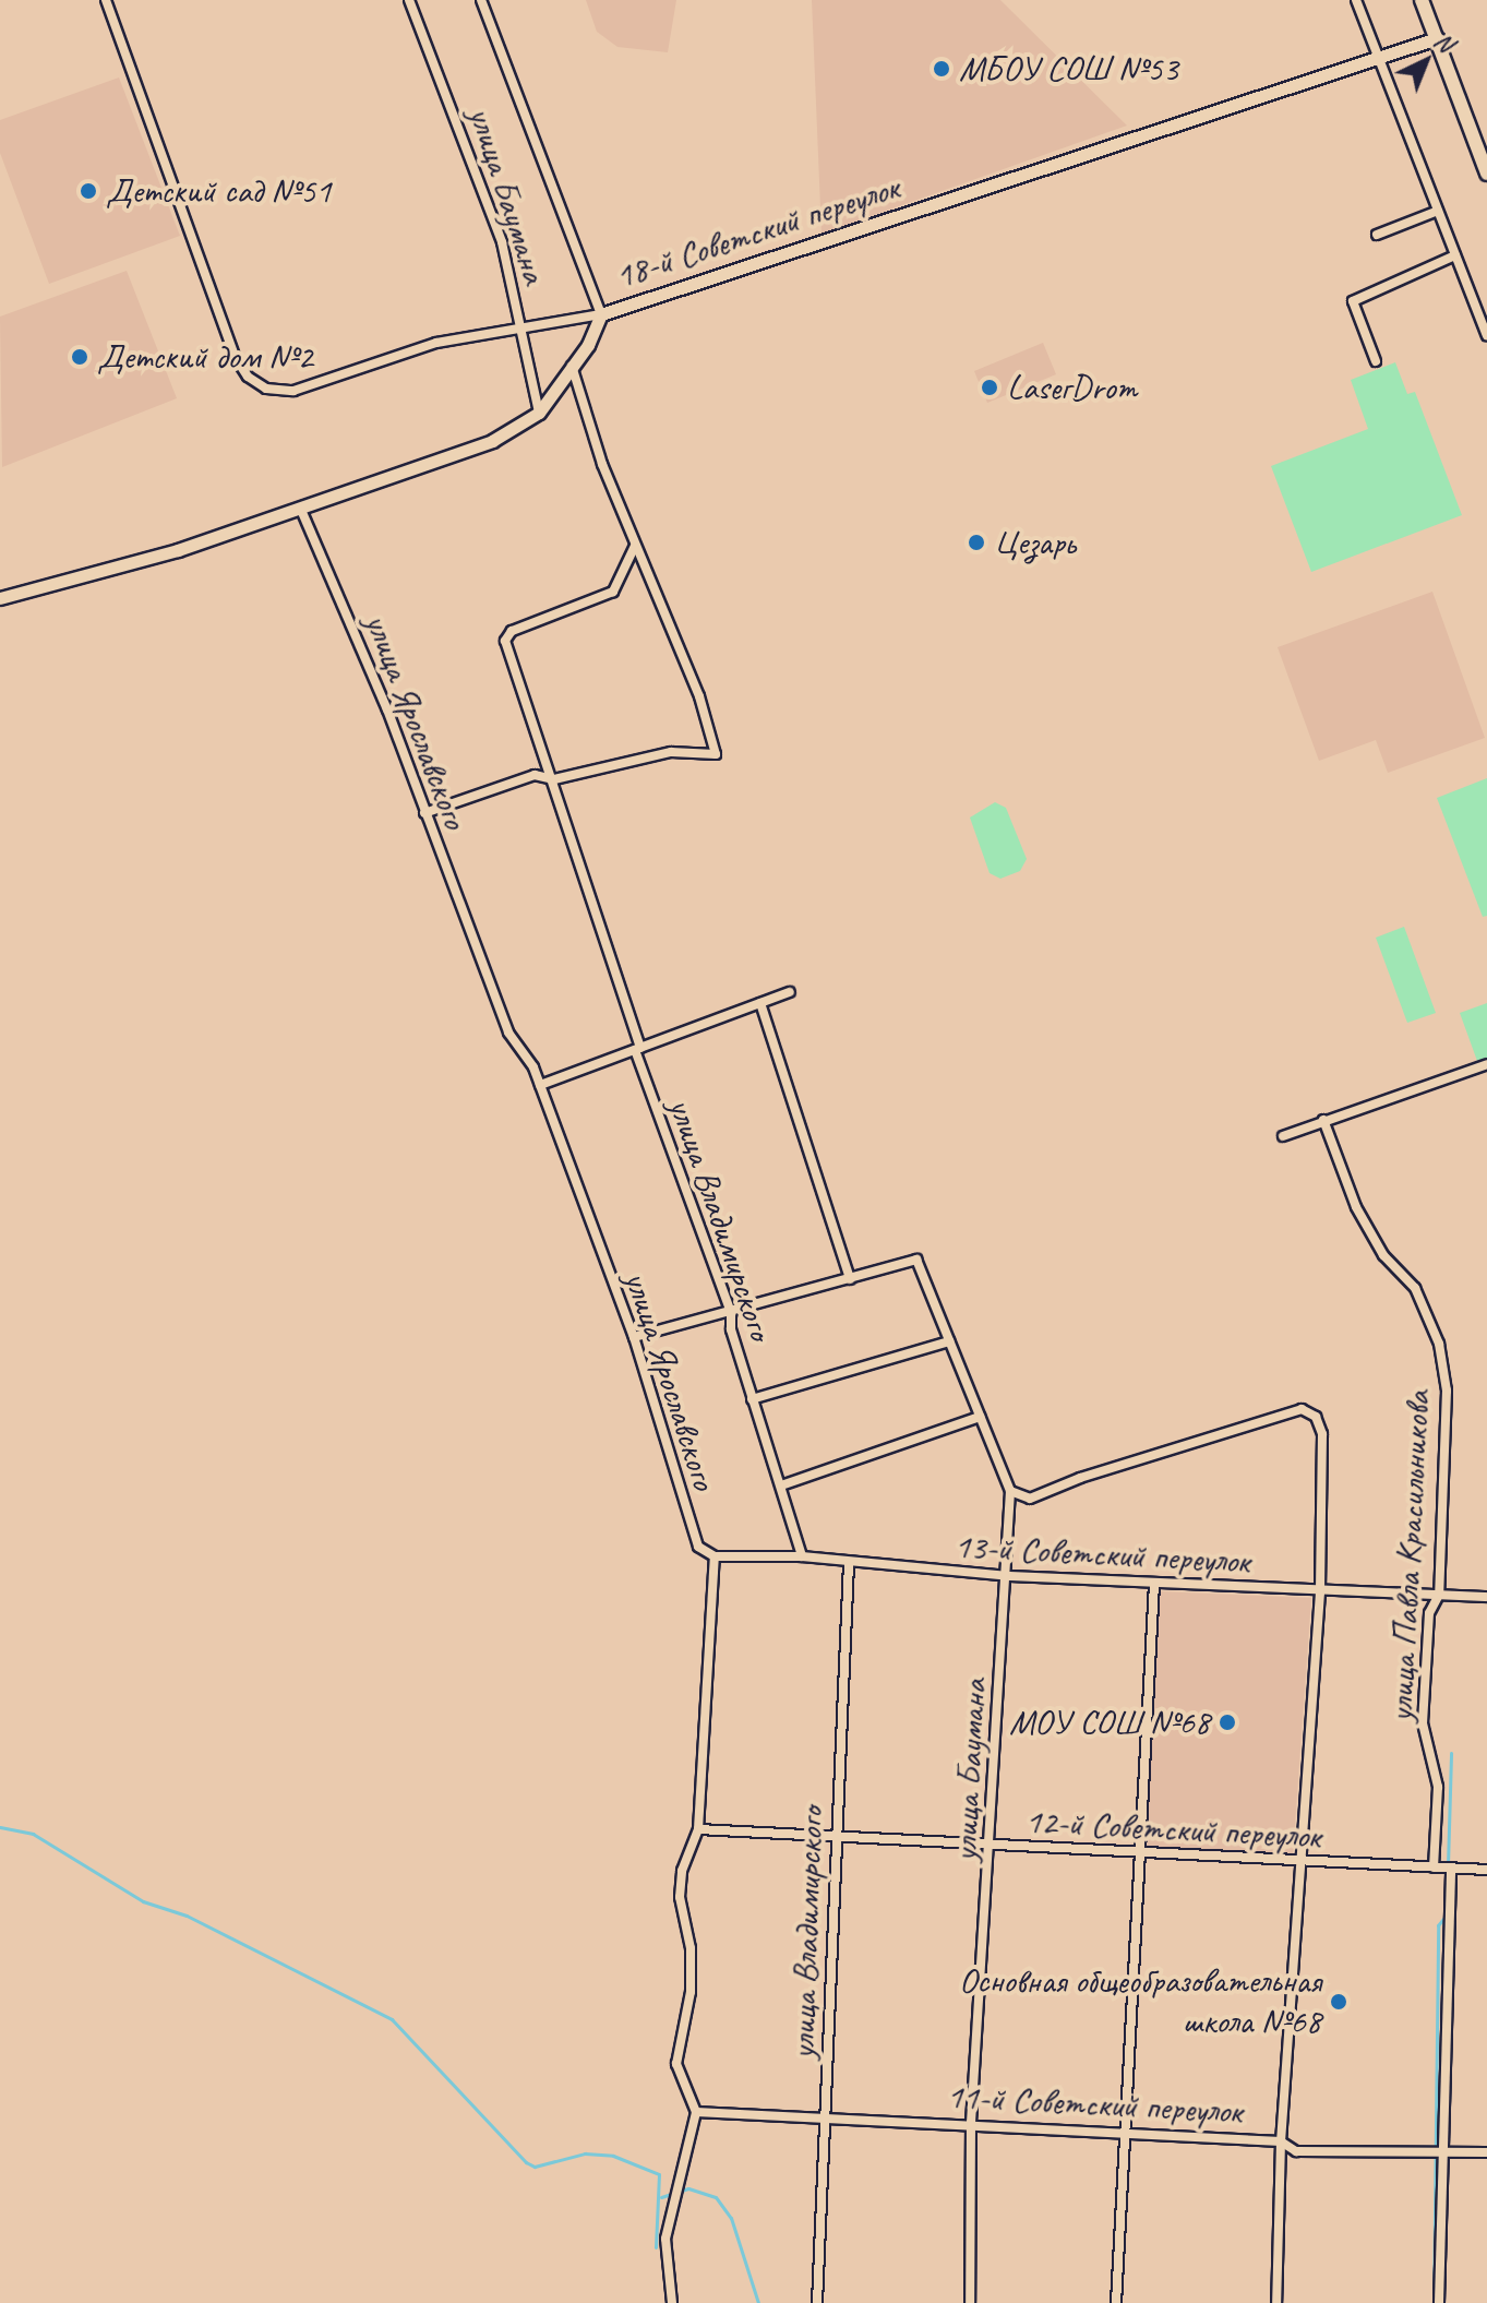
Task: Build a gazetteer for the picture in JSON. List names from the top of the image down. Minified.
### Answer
{"streets":{"street":["улица Баумана","18-й Советский переулок","улица Ярославского","улица Владимирского","13-й Советский переулок","улица Павла Красильникова","12-й Советский переулок","11-й Советский переулок"]},"crossings":[["улица Баумана","18-й Советский переулок"],["улица Баумана","13-й Советский переулок"],["улица Баумана","12-й Советский переулок"],["улица Баумана","11-й Советский переулок"],["18-й Советский переулок","улица Ярославского"],["улица Ярославского","13-й Советский переулок"],["улица Владимирского","13-й Советский переулок"],["улица Владимирского","12-й Советский переулок"],["улица Владимирского","11-й Советский переулок"],["13-й Советский переулок","улица Павла Красильникова"],["улица Павла Красильникова","12-й Советский переулок"]],"places":["МБОУ СОШ №53","Детский сад №51","Детский дом №2","LaseгDrom","Цезарь","МОУ СОШ №68","Основная общеобразовательная школа №68"],"north":"top right"}
